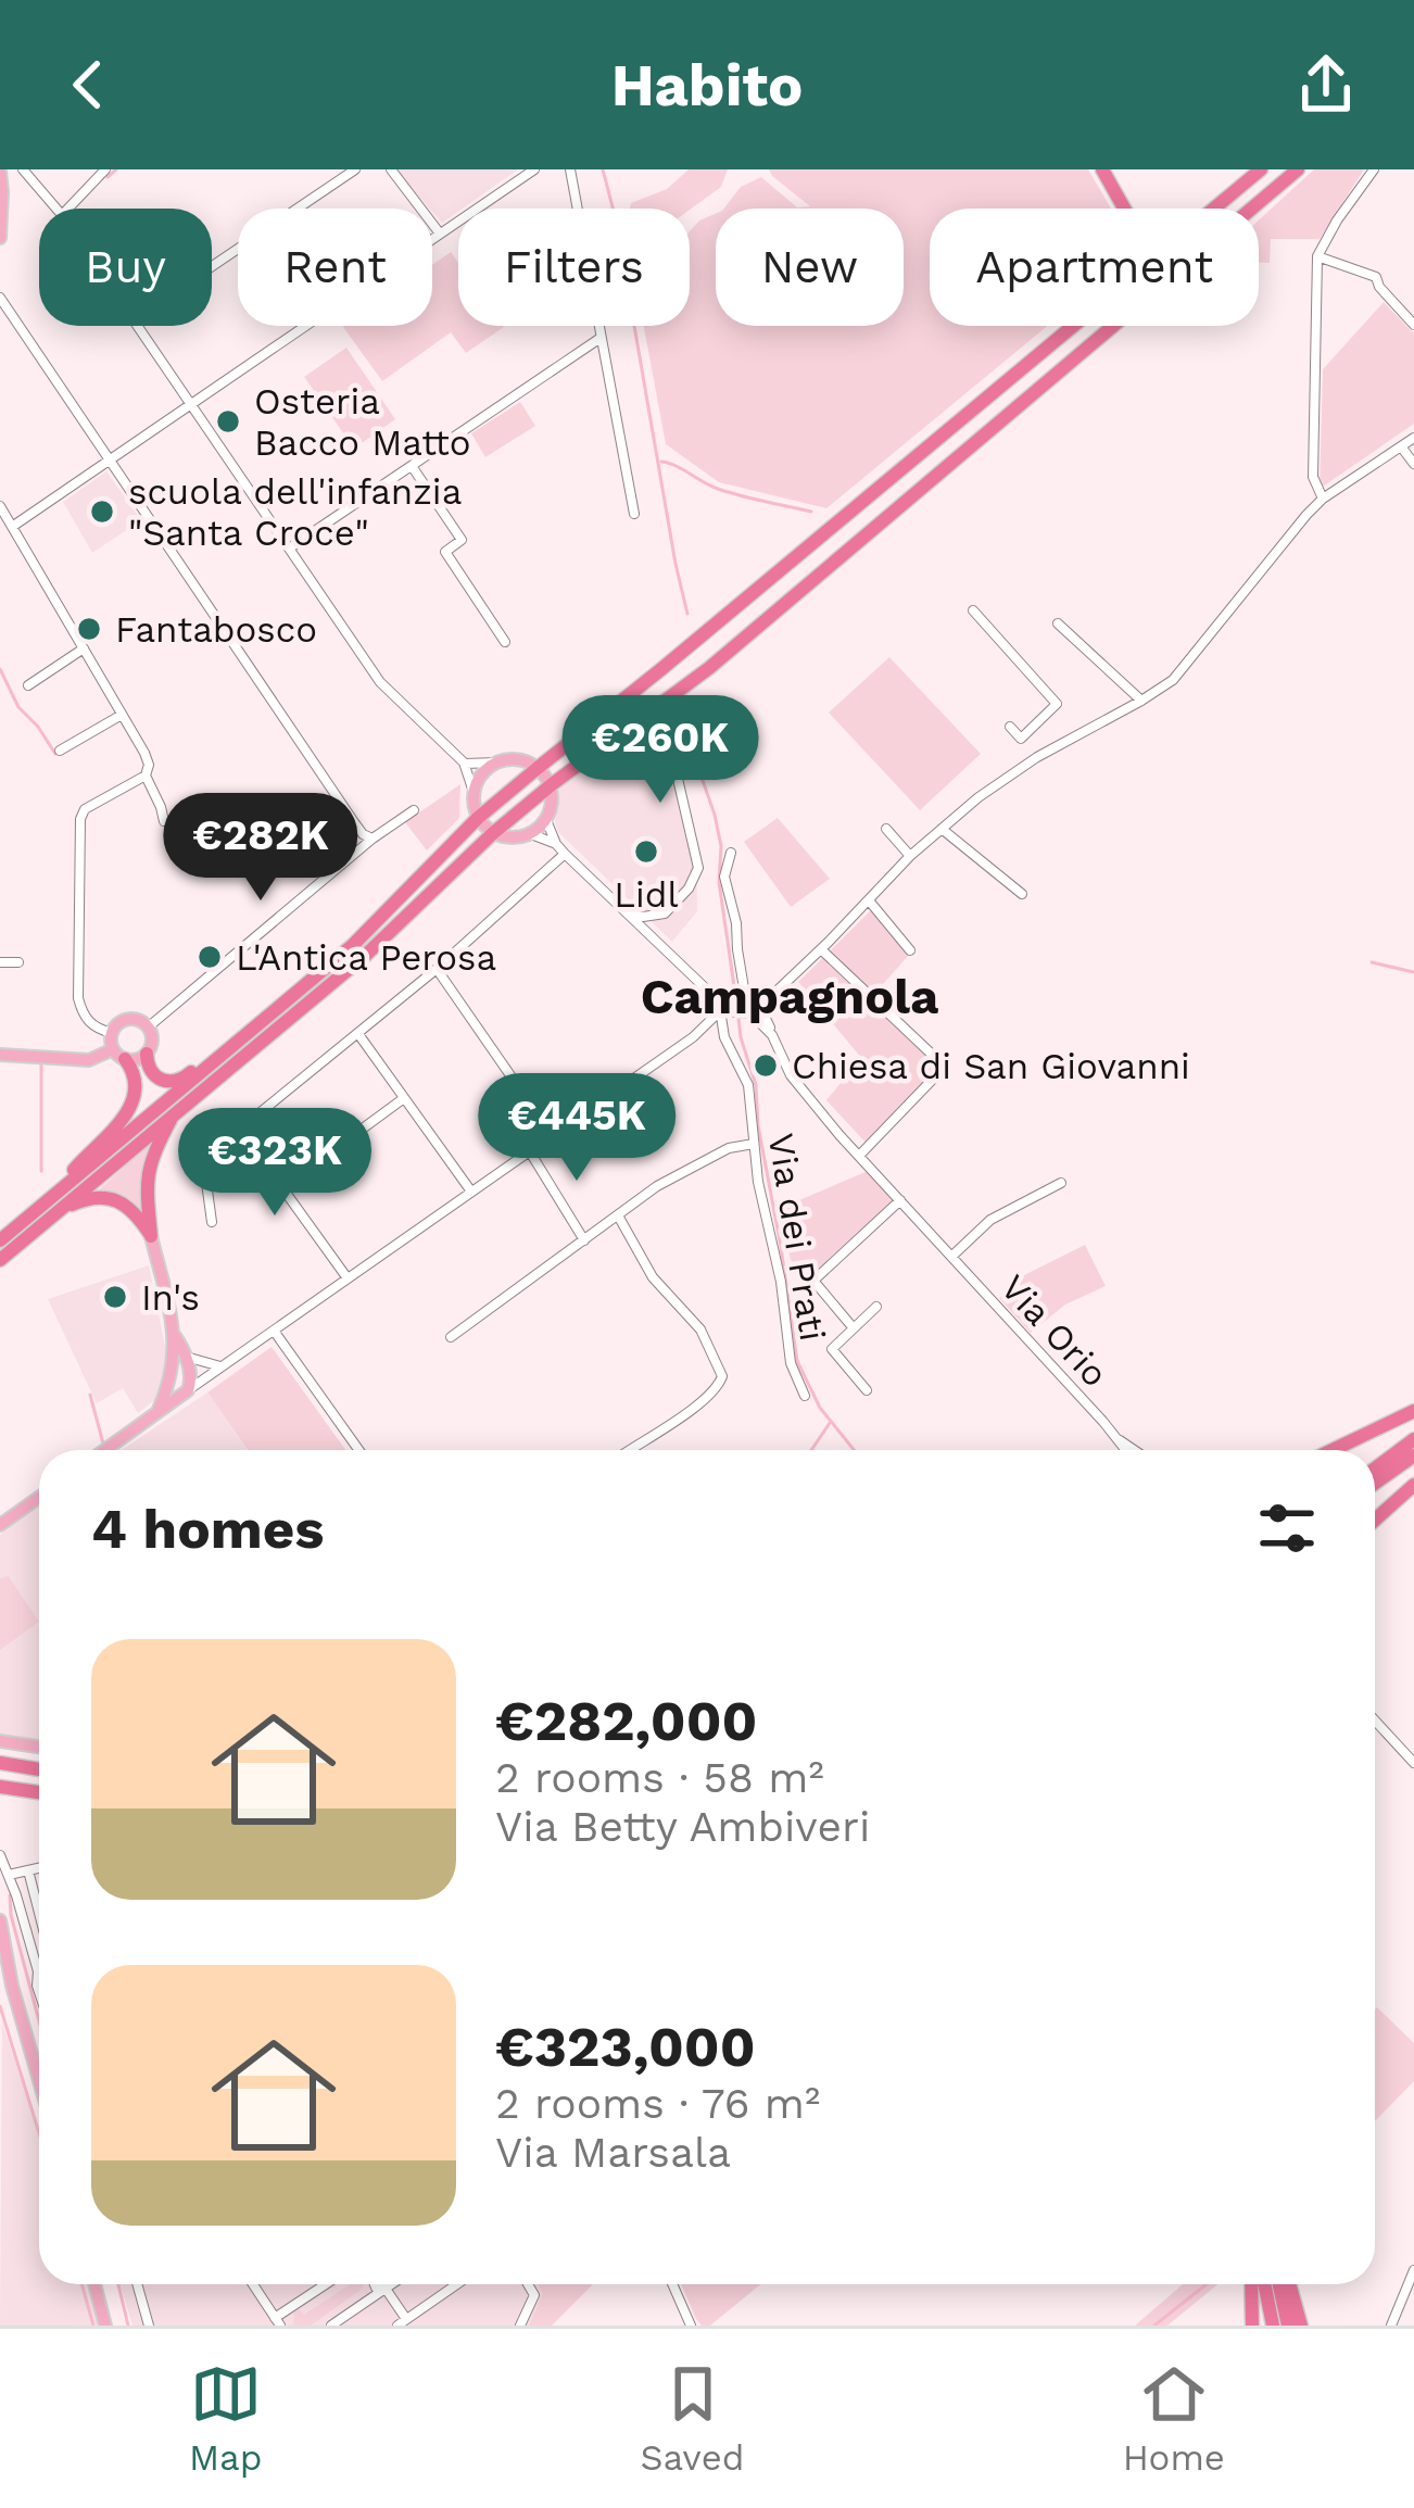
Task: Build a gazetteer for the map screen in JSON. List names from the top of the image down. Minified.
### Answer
{"streets":{"street":["Via dei Prati","Via Orio"]},"districts":["Campagnola"],"places":["Osteria Bacco Matto","scuola dell'infanzia \"Santa Croce\"","Fantabosco","Lidl","L'Antica Perosa","Chiesa di San Giovanni","In's"],"page":{"header":"Habito","chip":["Buy","Rent","Filters","New","Apartment"],"price":["€260K","€282K","€445K","€323K"],"heading":"4 homes","list":[{"name":"€282,000","note":"2 rooms · 58 m² · Via Betty Ambiveri"},{"name":"€323,000","note":"2 rooms · 76 m² · Via Marsala"}],"tabs":["Map","Saved","Home"]}}
